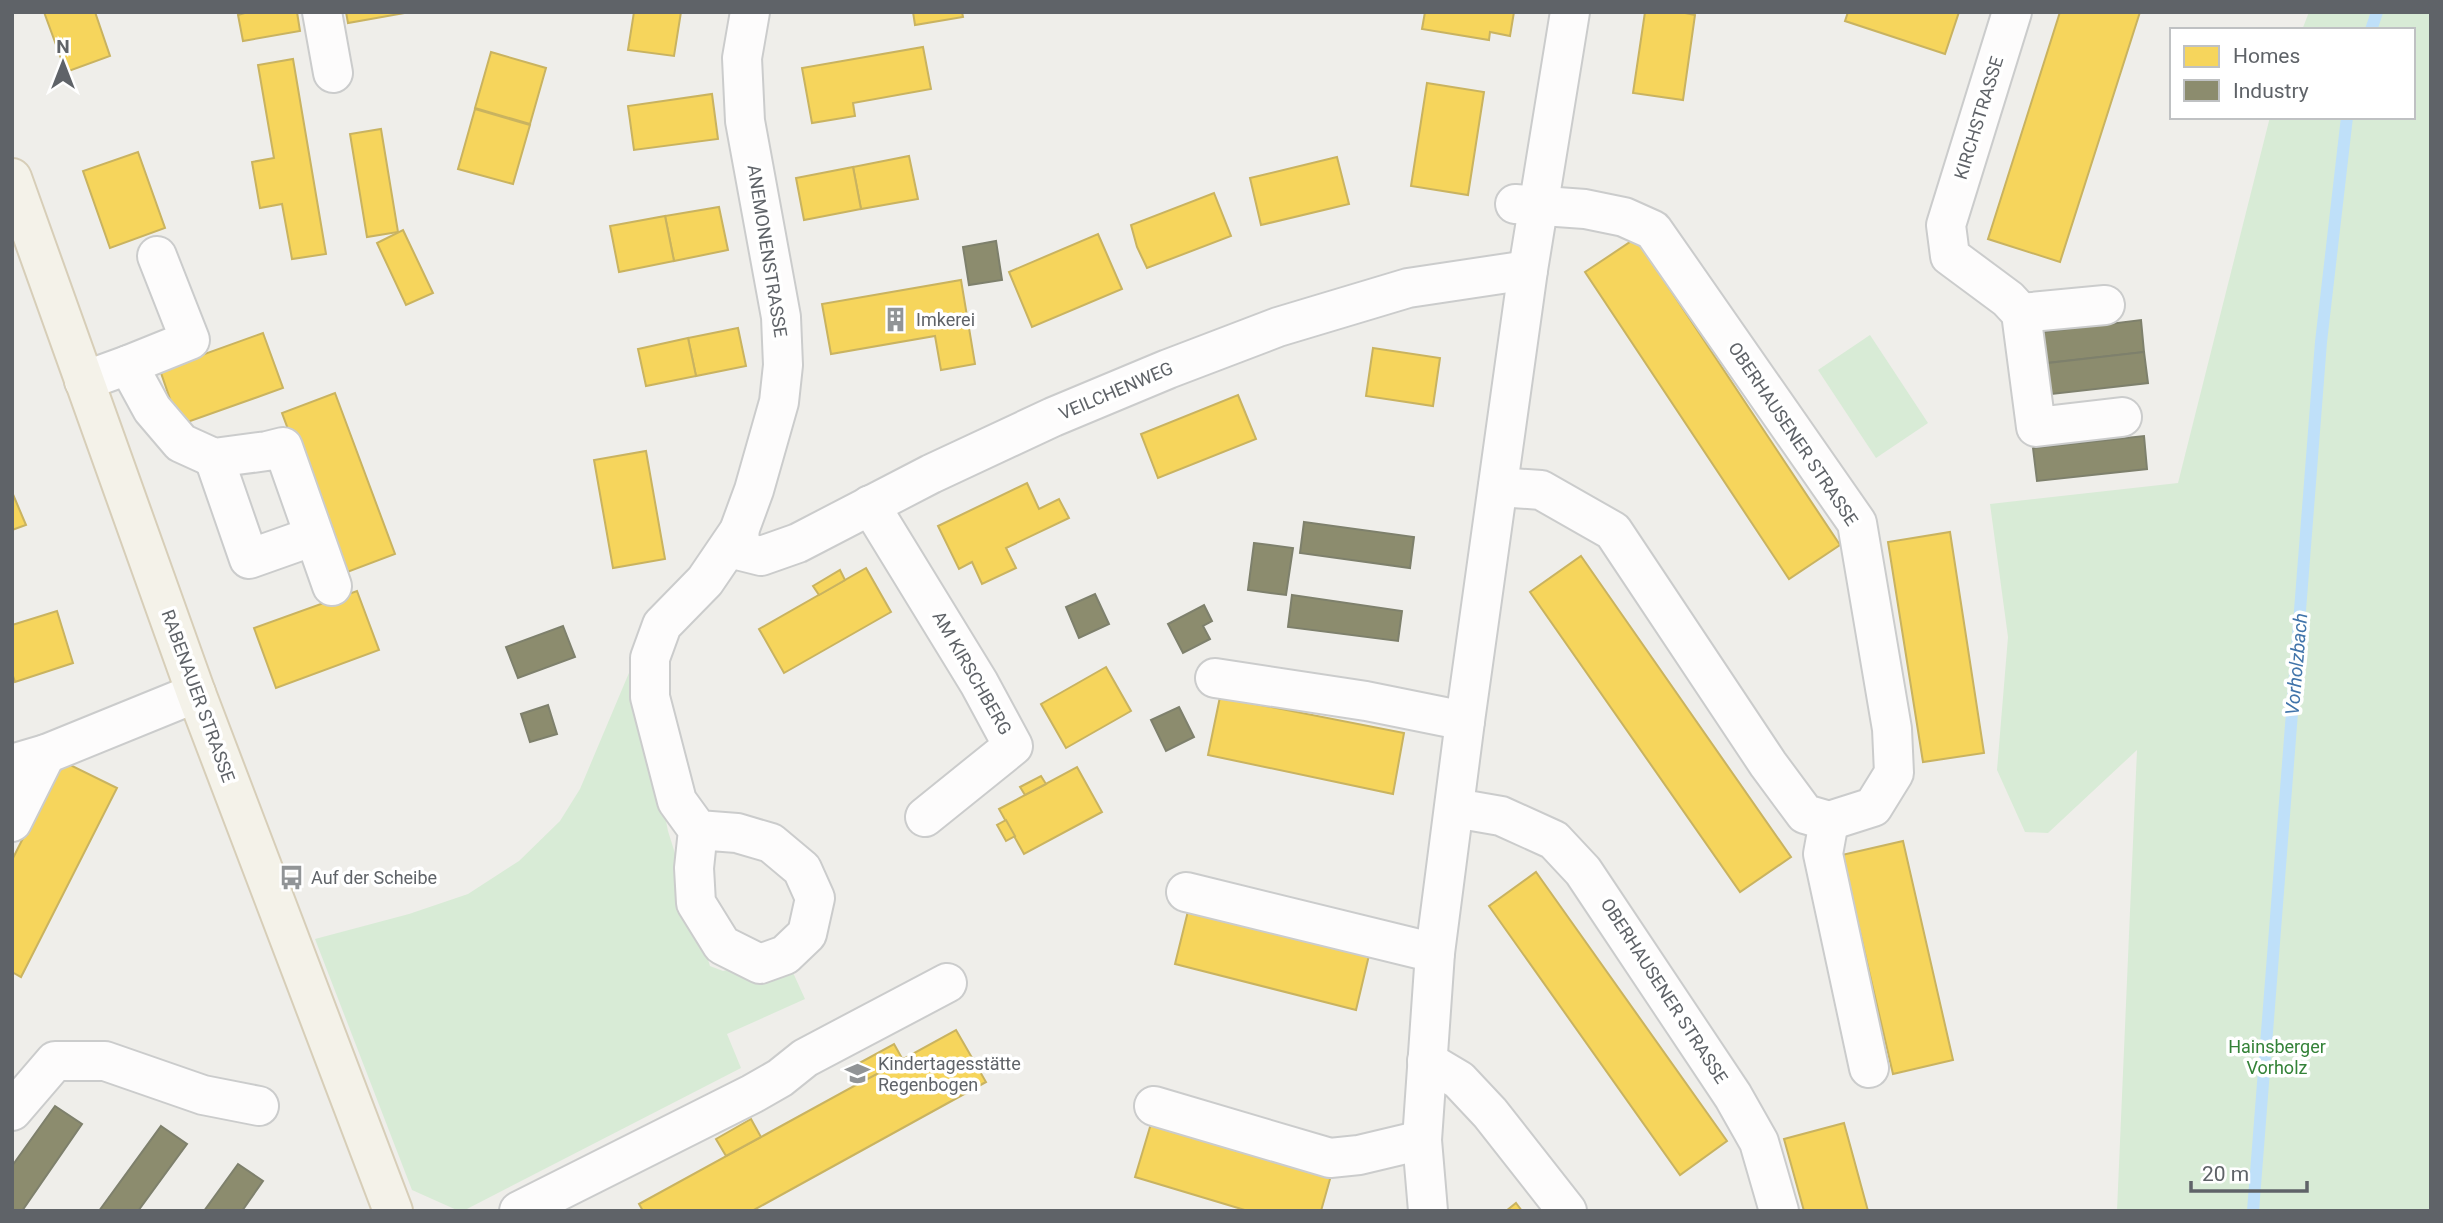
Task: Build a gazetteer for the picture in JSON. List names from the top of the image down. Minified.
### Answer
{"streets":{"main road":["RABENAUER STRASSE"],"street":["KIRCHSTRASSE","ANEMONENSTRASSE","VEILCHENWEG","OBERHAUSENER STRASSE","AM KIRSCHBERG"]},"crossings":[["ANEMONENSTRASSE","VEILCHENWEG"],["VEILCHENWEG","AM KIRSCHBERG"]],"water":["Vorholzbach"],"parks":["Hainsberger Vorholz"],"places":{"building":["Imkerei"],"bus stop":["Auf der Scheibe"],"school or university":["Kindertagesstätte Regenbogen"]},"legend":["Homes","Industry"],"scale_bar":"20 m","north":"top"}
